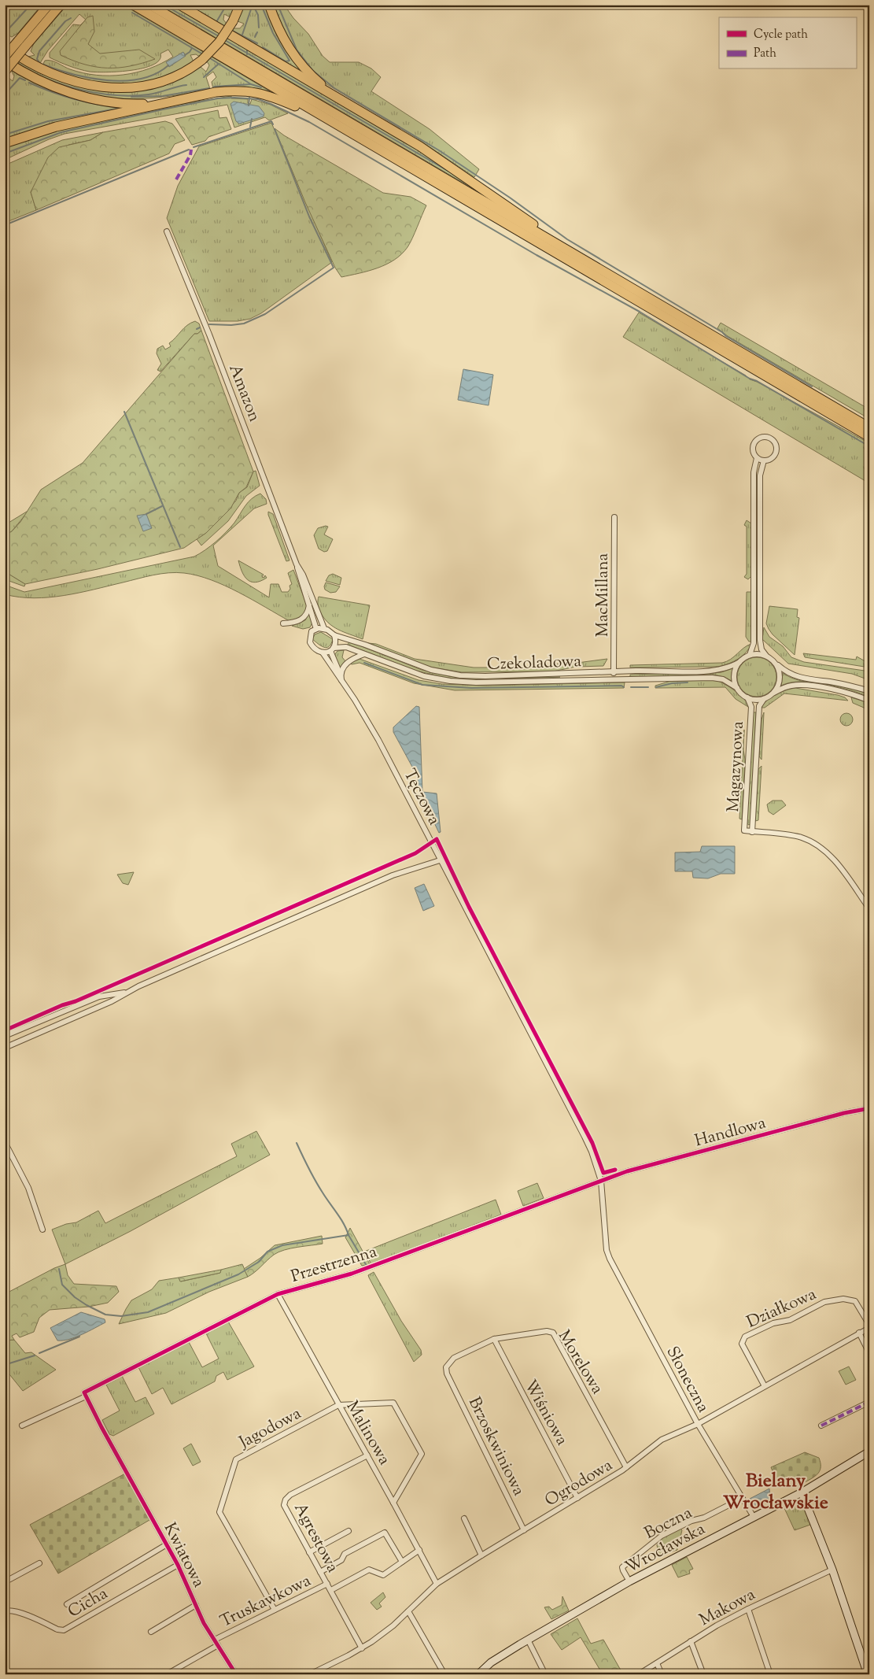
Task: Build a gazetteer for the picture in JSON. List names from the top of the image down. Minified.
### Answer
{"streets":{"main road":["Wrocławska"],"street":["Amazon","MacMillana","Czekoladowa","Magazynowa","Tęczowa","Handlowa","Przestrzenna","Działkowa","Morelowa","Słoneczna","Wiśniowa","Jagodowa","Malinowa","Brzoskwiniowa","Ogrodowa","Boczna","Agrestowa","Kwiatowa","Truskawkowa","Cicha","Makowa"]},"crossings":[["Amazon","Czekoladowa"],["Amazon","Tęczowa"],["MacMillana","Czekoladowa"],["Czekoladowa","Magazynowa"],["Czekoladowa","Tęczowa"],["Tęczowa","Handlowa"],["Tęczowa","Przestrzenna"],["Tęczowa","Słoneczna"],["Handlowa","Przestrzenna"],["Handlowa","Słoneczna"],["Przestrzenna","Słoneczna"],["Przestrzenna","Malinowa"],["Przestrzenna","Kwiatowa"],["Działkowa","Ogrodowa"],["Morelowa","Wiśniowa"],["Morelowa","Brzoskwiniowa"],["Morelowa","Ogrodowa"],["Słoneczna","Ogrodowa"],["Słoneczna","Boczna"],["Słoneczna","Wrocławska"],["Wiśniowa","Ogrodowa"],["Jagodowa","Malinowa"],["Jagodowa","Truskawkowa"],["Malinowa","Ogrodowa"],["Malinowa","Agrestowa"],["Brzoskwiniowa","Ogrodowa"],["Ogrodowa","Agrestowa"],["Boczna","Wrocławska"],["Agrestowa","Truskawkowa"],["Kwiatowa","Truskawkowa"],["Kwiatowa","Cicha"]],"districts":["Bielany Wrocławskie"],"legend":["Cycle path","Path"]}
